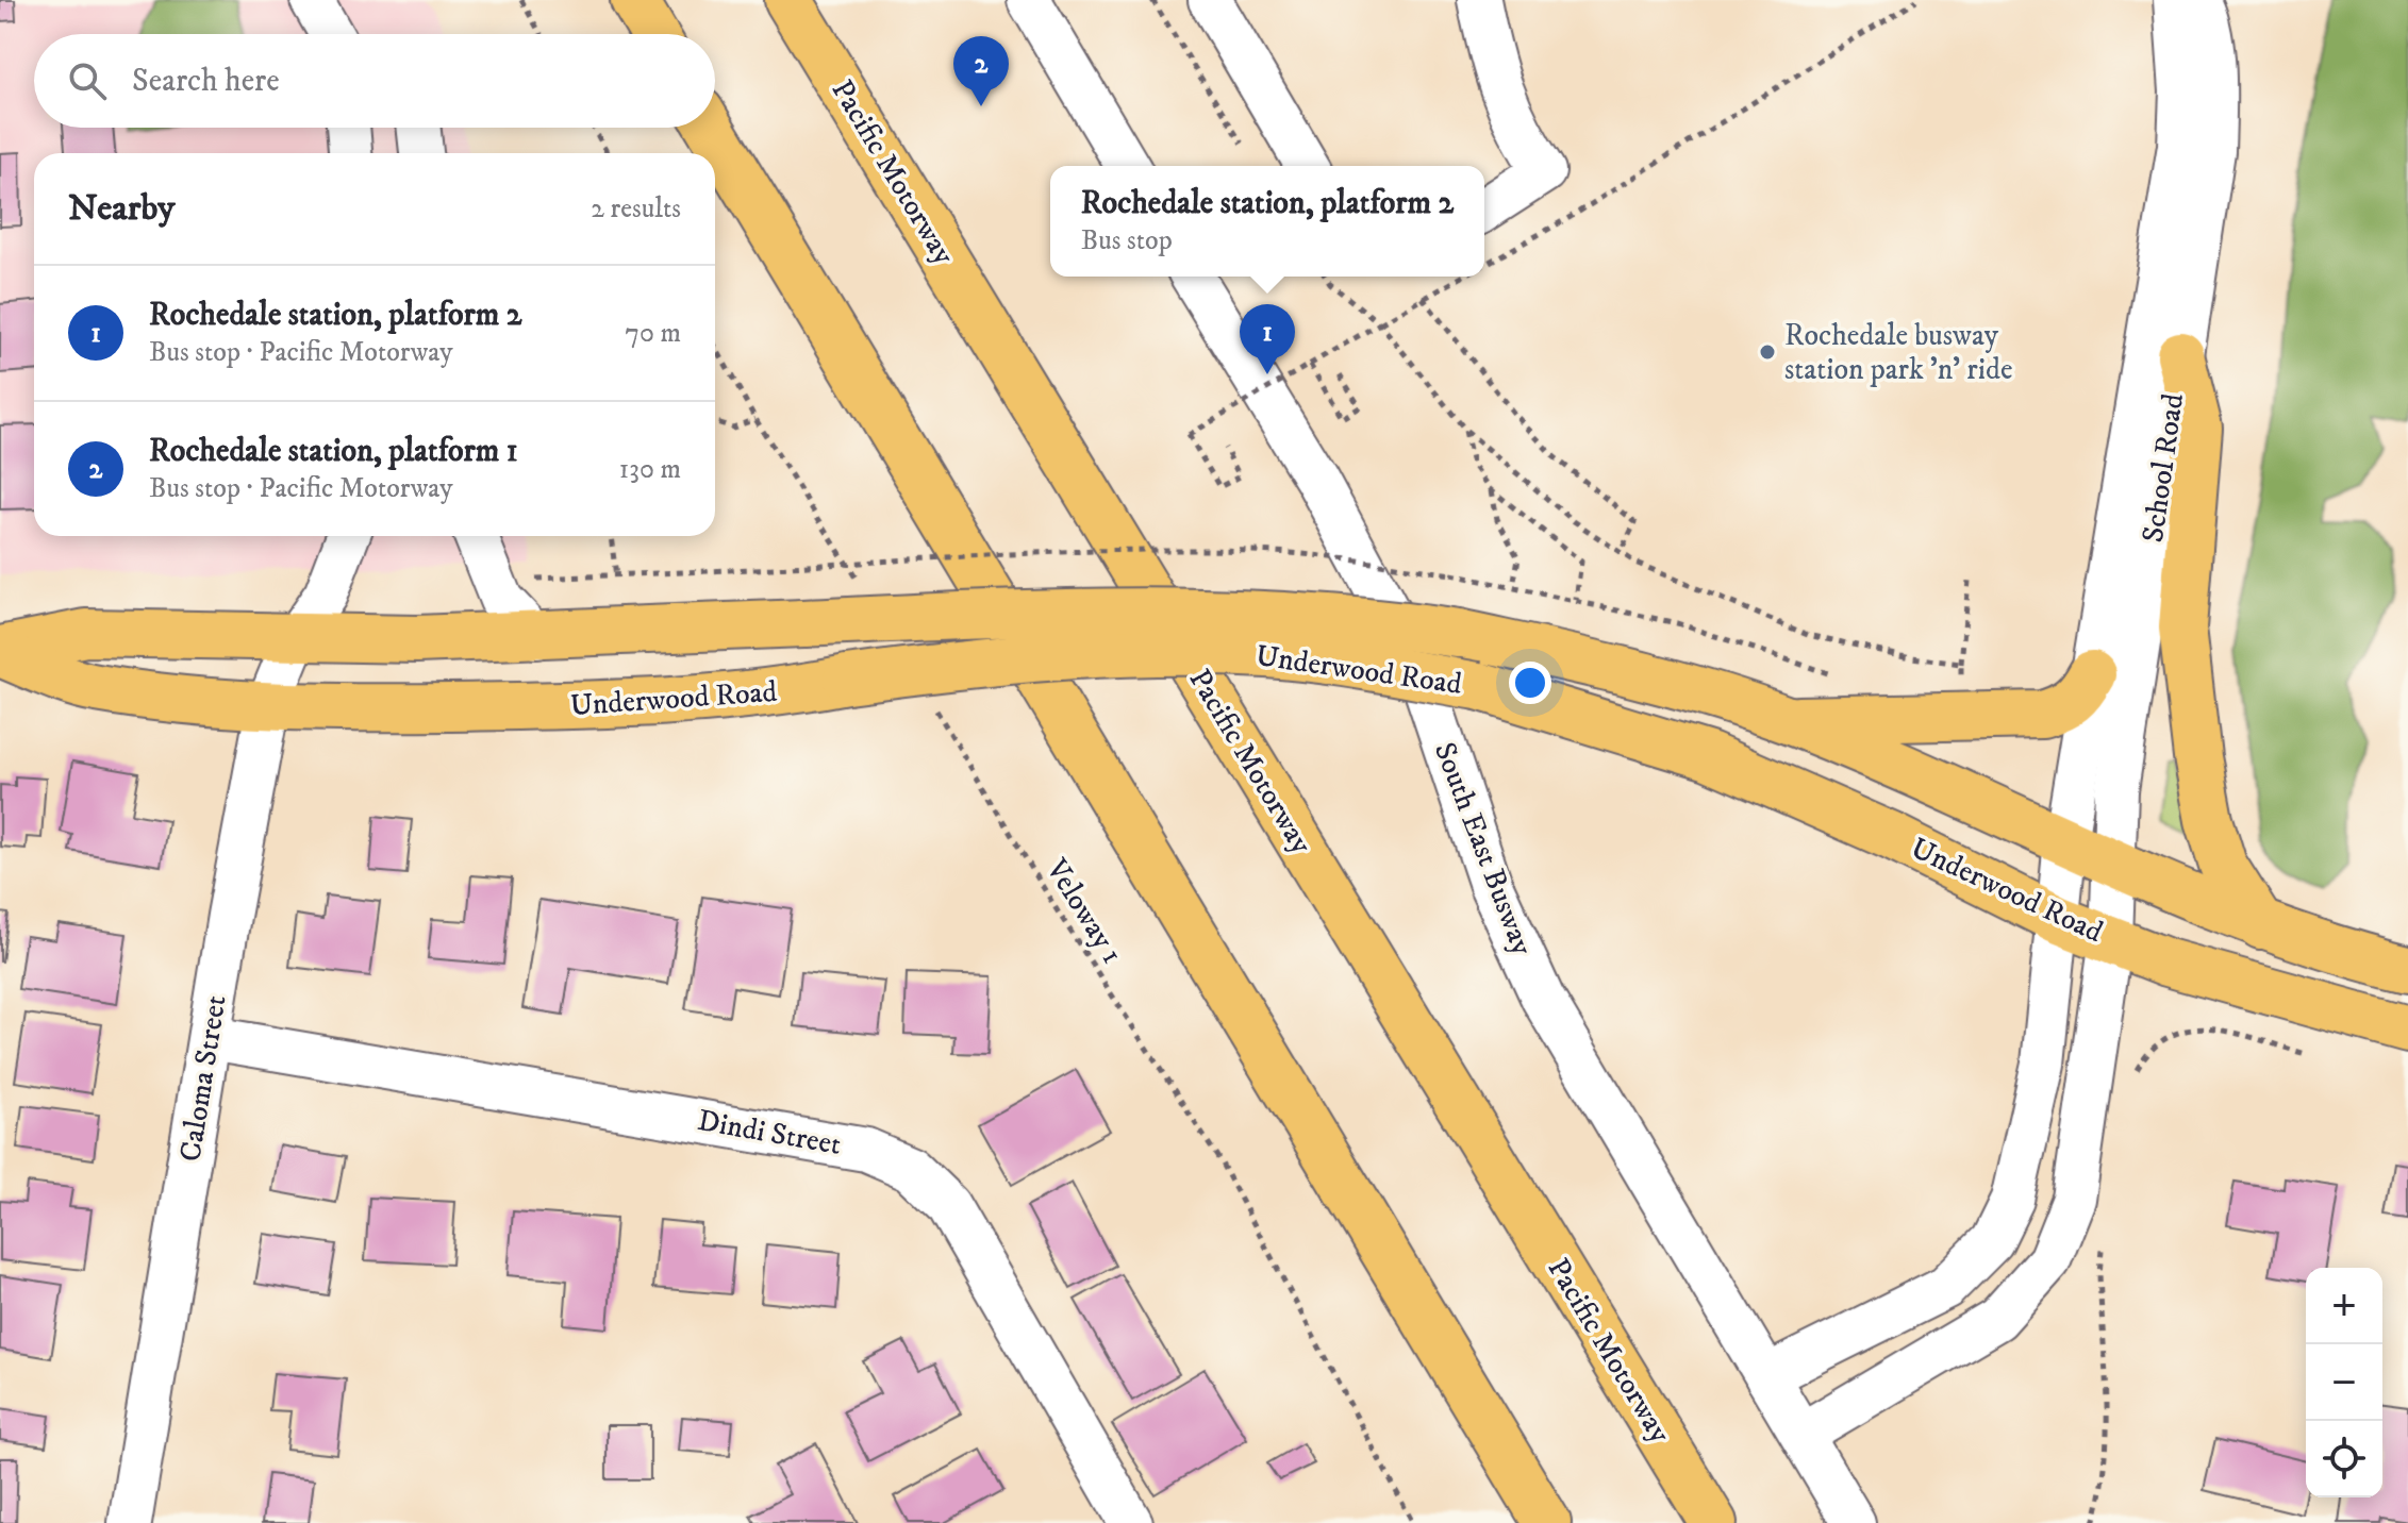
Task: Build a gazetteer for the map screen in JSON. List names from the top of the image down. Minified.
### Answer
{"streets":{"main road":["Pacific Motorway","Underwood Road"],"street":["School Road","South East Busway","Caloma Street","Dindi Street"],"path":["Veloway 1"]},"crossings":[["School Road","Underwood Road"],["Underwood Road","Caloma Street"],["Caloma Street","Dindi Street"]],"places":["Rochedale busway station park 'n' ride"],"page":{"search":"Search here","pins":["2","1"],"heading":["Nearby","2 results"],"popup":["Rochedale station, platform 2","Bus stop"],"list":[{"mark":"1","name":"Rochedale station, platform 2","note":"Bus stop · Pacific Motorway","value":"70 m"},{"mark":"2","name":"Rochedale station, platform 1","note":"Bus stop · Pacific Motorway","value":"130 m"}],"map_buttons":["+","−"]}}
